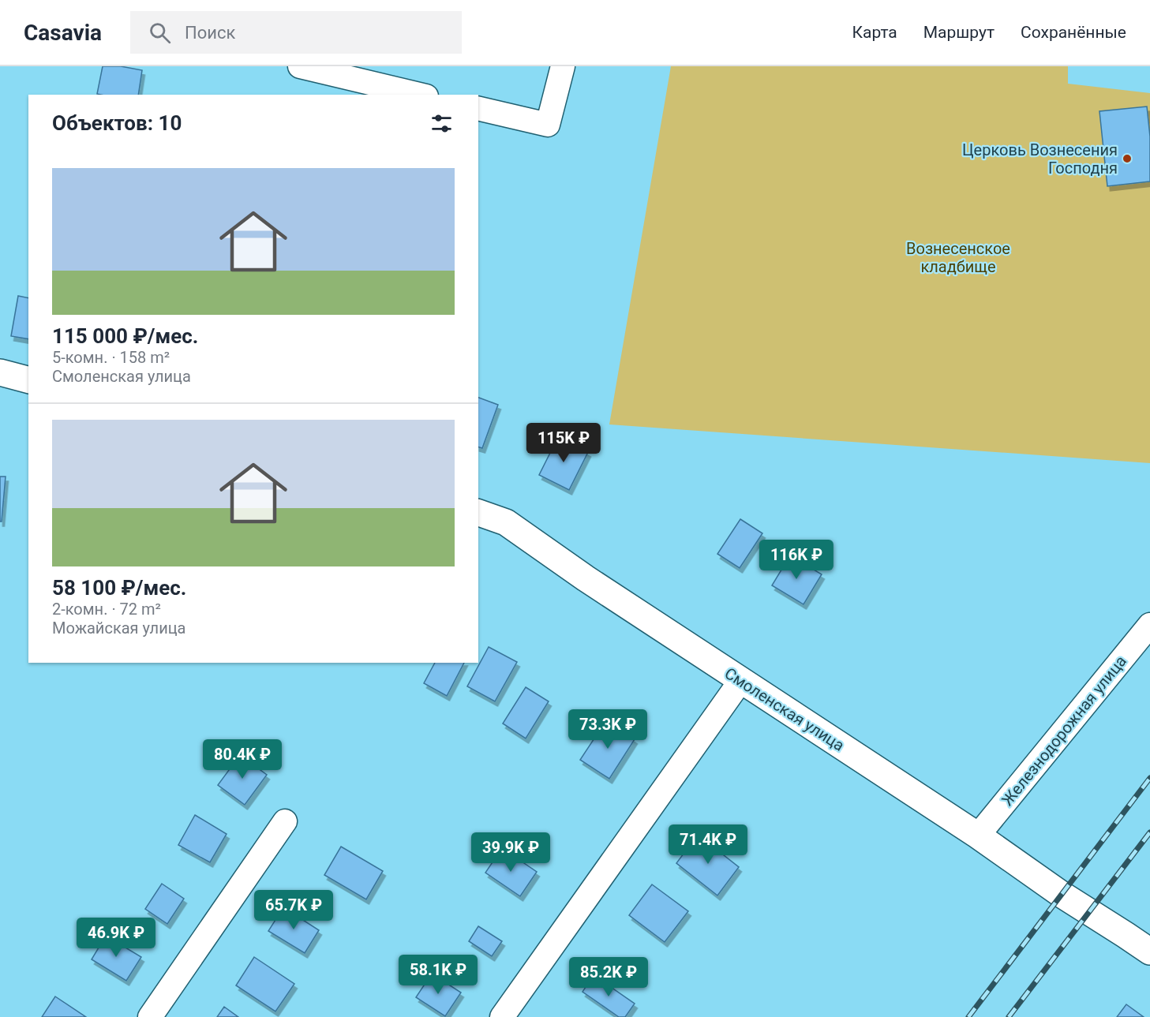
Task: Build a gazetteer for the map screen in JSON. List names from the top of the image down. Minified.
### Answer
{"streets":{"street":["Смоленская улица","Железнодорожная улица"]},"crossings":[["Смоленская улица","Железнодорожная улица"]],"parks":["Вознесенское кладбище"],"places":["Церковь Вознесения Господня"],"page":{"header":"Casavia","search":"Поиск","nav":["Карта","Маршрут","Сохранённые"],"heading":"Объектов: 10","list":[{"name":"115 000 ₽/мес.","note":"5-комн. · 158 m² · Смоленская улица"},{"name":"58 100 ₽/мес.","note":"2-комн. · 72 m² · Можайская улица"}],"price":["115K ₽","116K ₽","73.3K ₽","80.4K ₽","71.4K ₽","39.9K ₽","65.7K ₽","46.9K ₽","58.1K ₽","85.2K ₽"]}}
